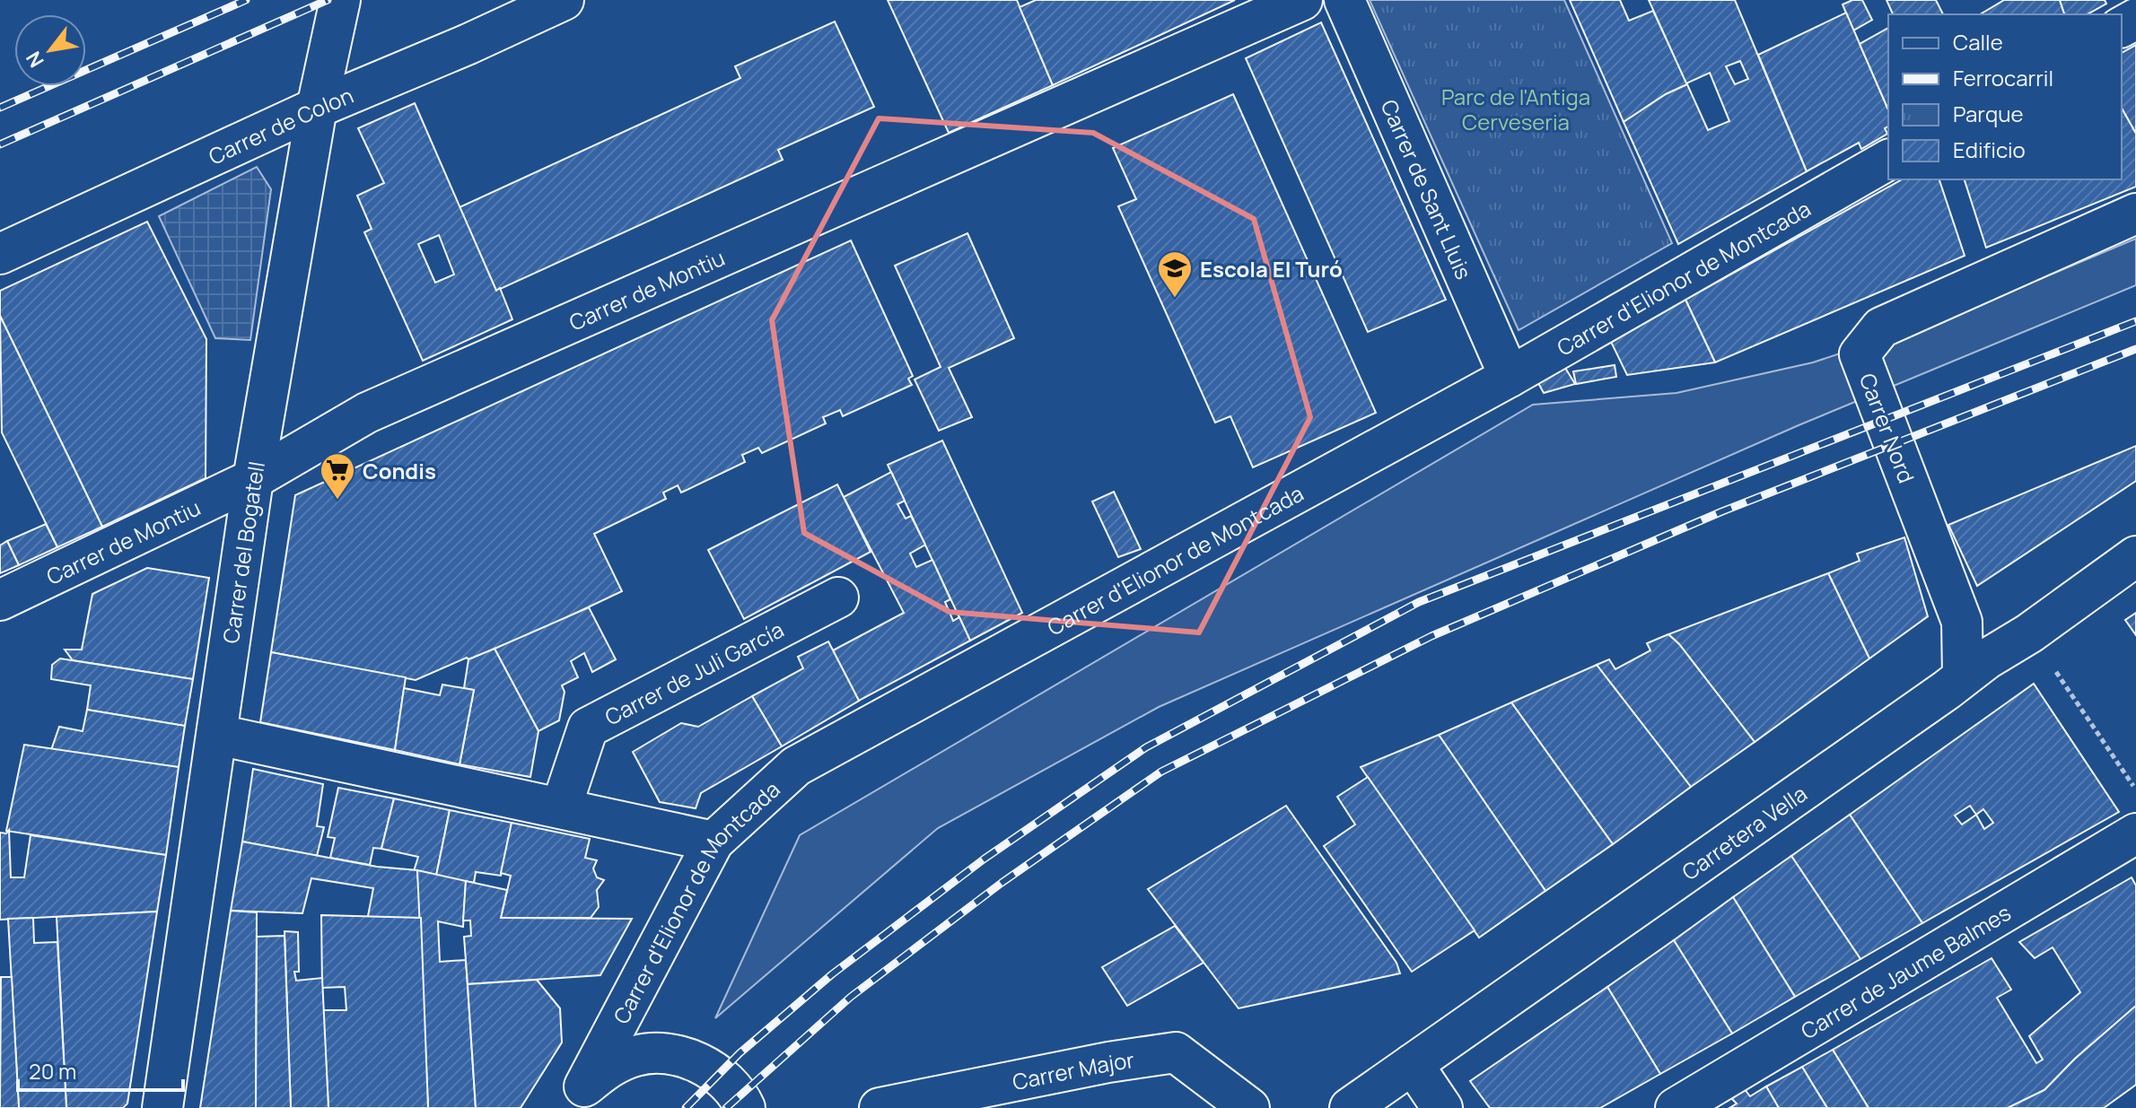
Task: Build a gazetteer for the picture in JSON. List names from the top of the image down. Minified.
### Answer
{"streets":{"street":["Carrer de Colon","Carrer de Sant Lluis","Carrer d'Elionor de Montcada","Carrer de Montiu","Carrer Nord","Carrer del Bogatell","Carrer de Juli García","Carretera Vella","Carrer de Jaume Balmes","Carrer Major"]},"crossings":[["Carrer de Colon","Carrer del Bogatell"],["Carrer de Sant Lluis","Carrer d'Elionor de Montcada"],["Carrer de Montiu","Carrer del Bogatell"],["Carrer Nord","Carretera Vella"]],"parks":["Parc de l'Antiga Cerveseria"],"places":{"school or university":["Escola El Turó"],"supermarket":["Condis"]},"legend":["Calle","Ferrocarril","Parque","Edificio"],"scale_bar":"20 m","north":"bottom left"}
